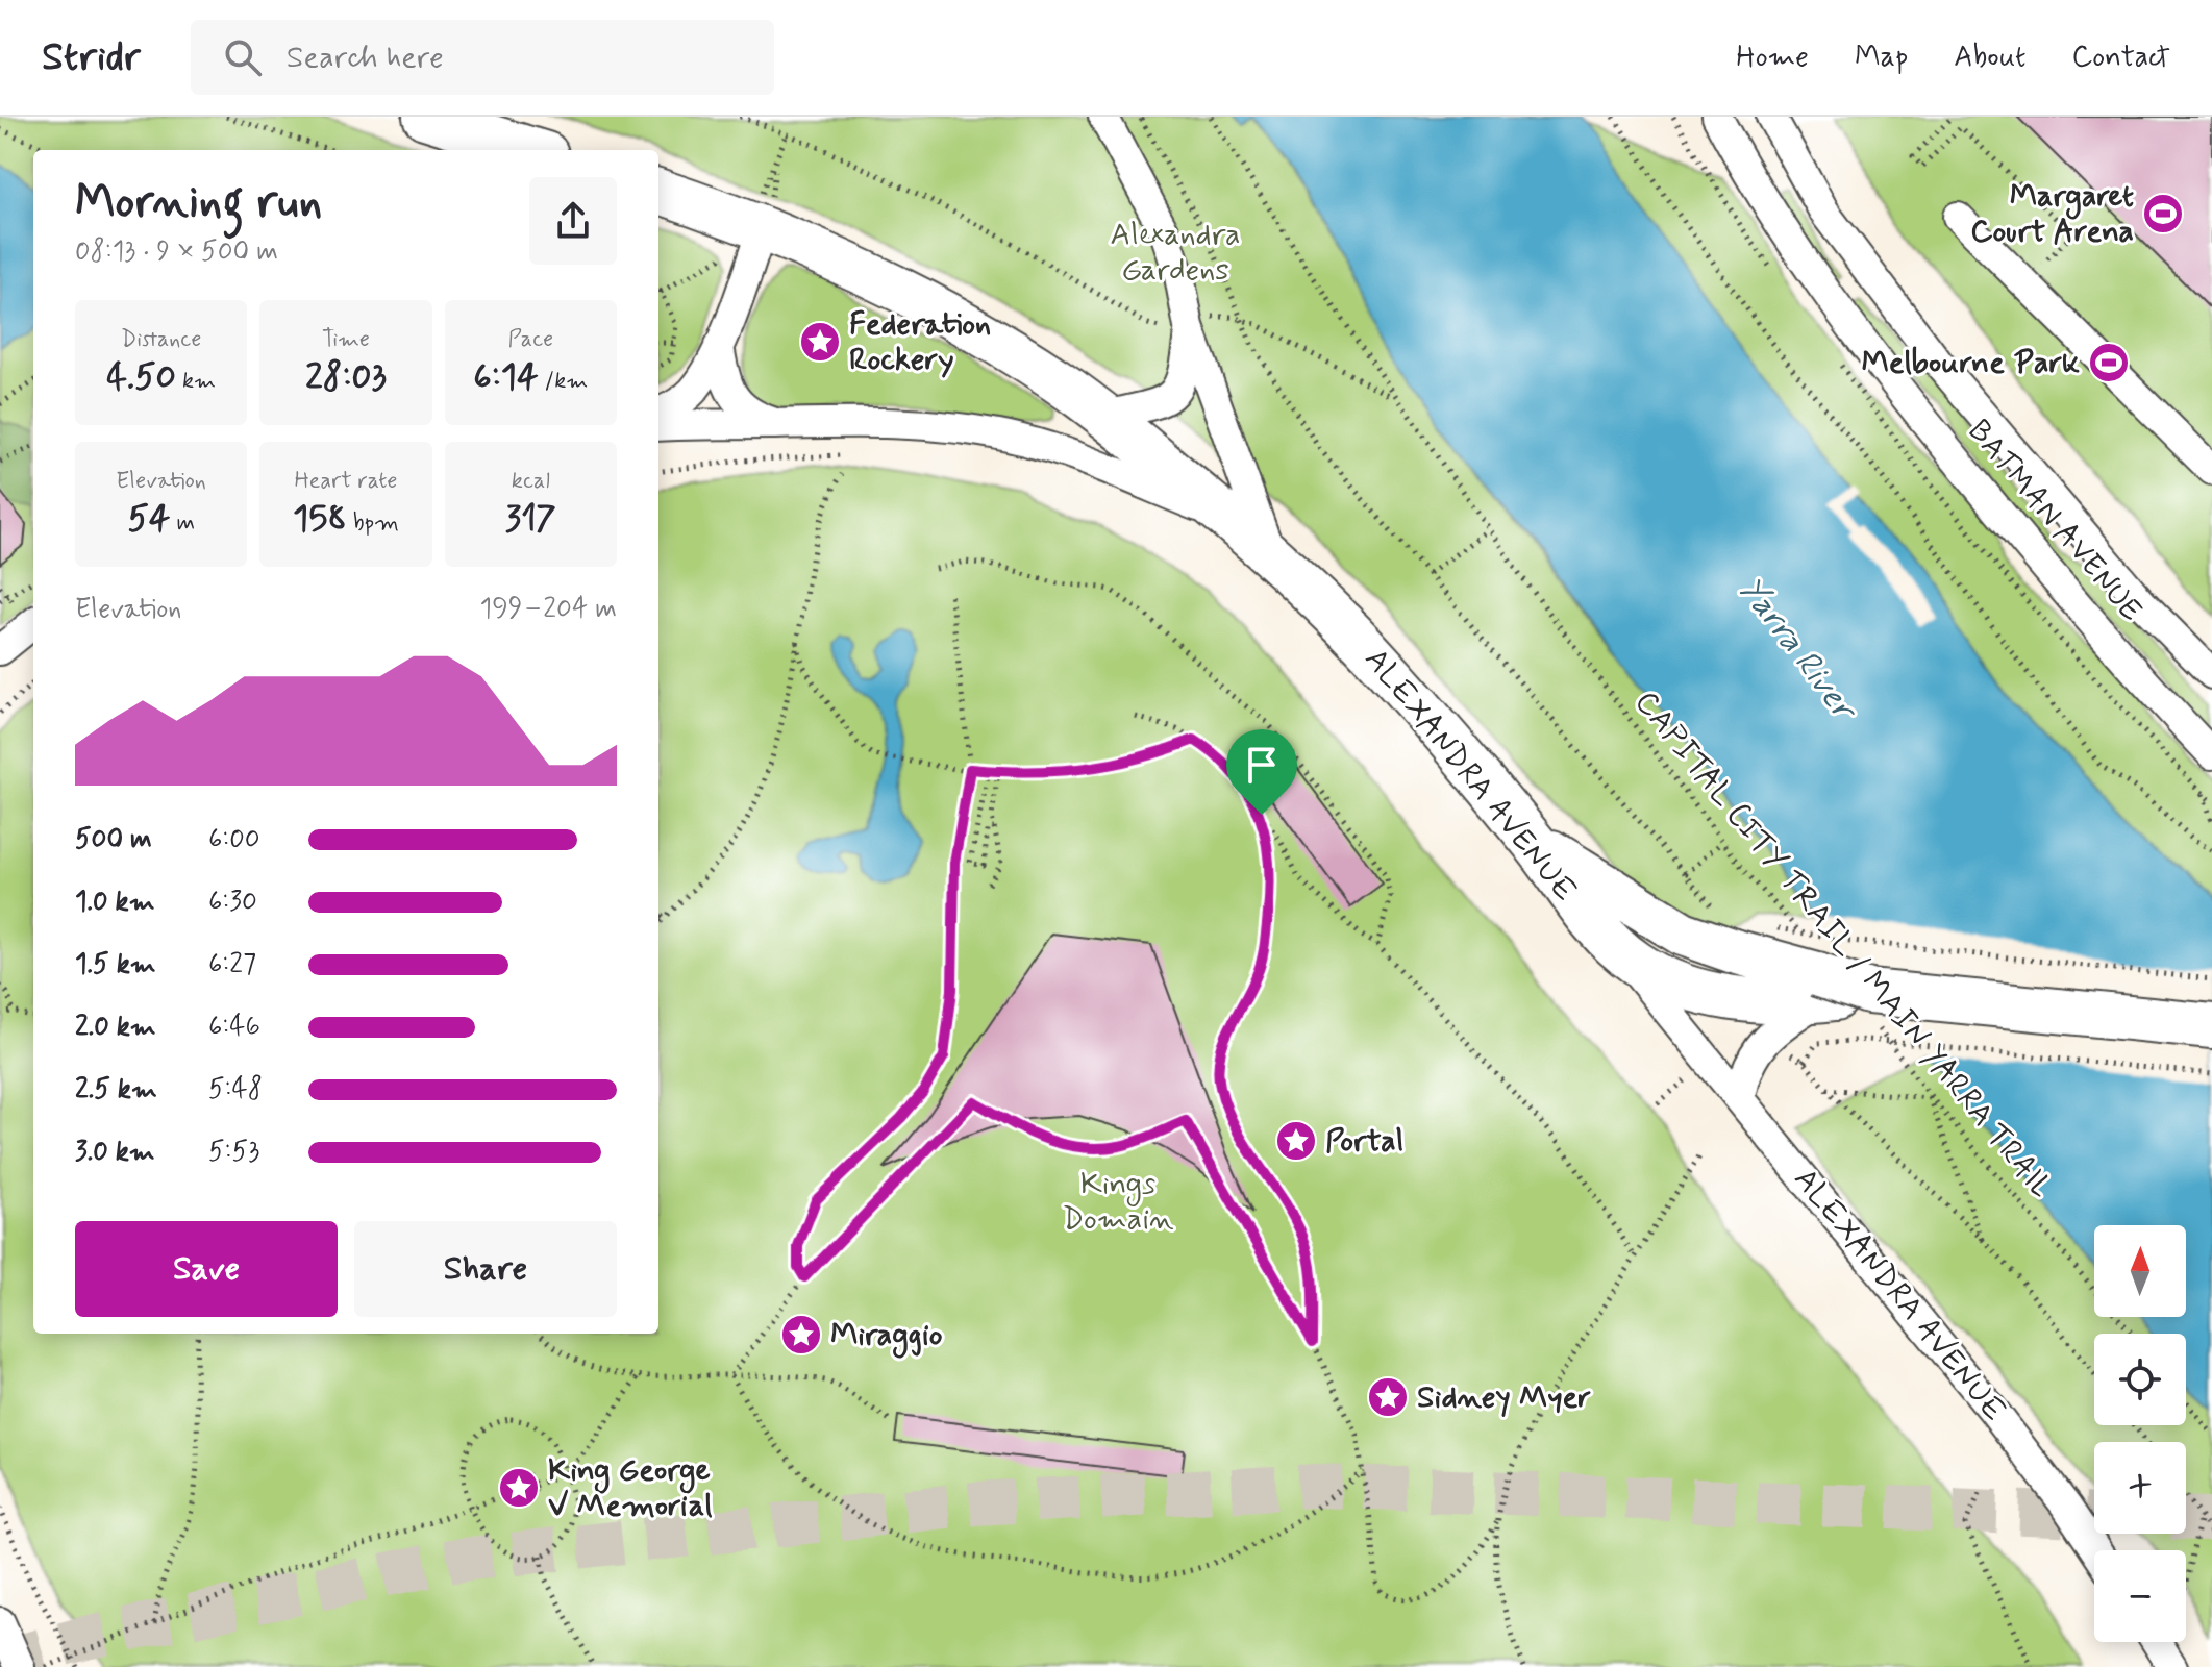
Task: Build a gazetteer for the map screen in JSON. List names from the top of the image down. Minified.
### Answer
{"streets":{"highway":["ALEXANDRA AVENUE"],"street":["BATMAN AVENUE"],"path":["CAPITAL CITY TRAIL / MAIN YARRA TRAIL"]},"water":["Yarra River"],"parks":["Alexandra Gardens","Kings Domain"],"places":{"sports":["Margaret Court Arena","Melbourne Park"],"place":["Federation Rockery","Portal","Miraggio","Sidney Myer","King George V Memorial"]},"north":"top","page":{"header":"Stridr","search":"Search here","nav":["Home","Map","About","Contact"],"heading":["Morning run","08:13 · 9 × 500 m"],"stats":[["Distance","4.50 km"],["Time","28:03"],["Pace","6:14 /km"],["Elevation","54 m"],["Heart rate","158 bpm"],["kcal","317"]],"chart":["Elevation","199–204 m"],"list":[{"name":"500 m","note":"6:00"},{"name":"1.0 km","note":"6:30"},{"name":"1.5 km","note":"6:27"},{"name":"2.0 km","note":"6:46"},{"name":"2.5 km","note":"5:48"},{"name":"3.0 km","note":"5:53"}],"buttons":["Save","Share"],"map_buttons":["+","−"]}}
